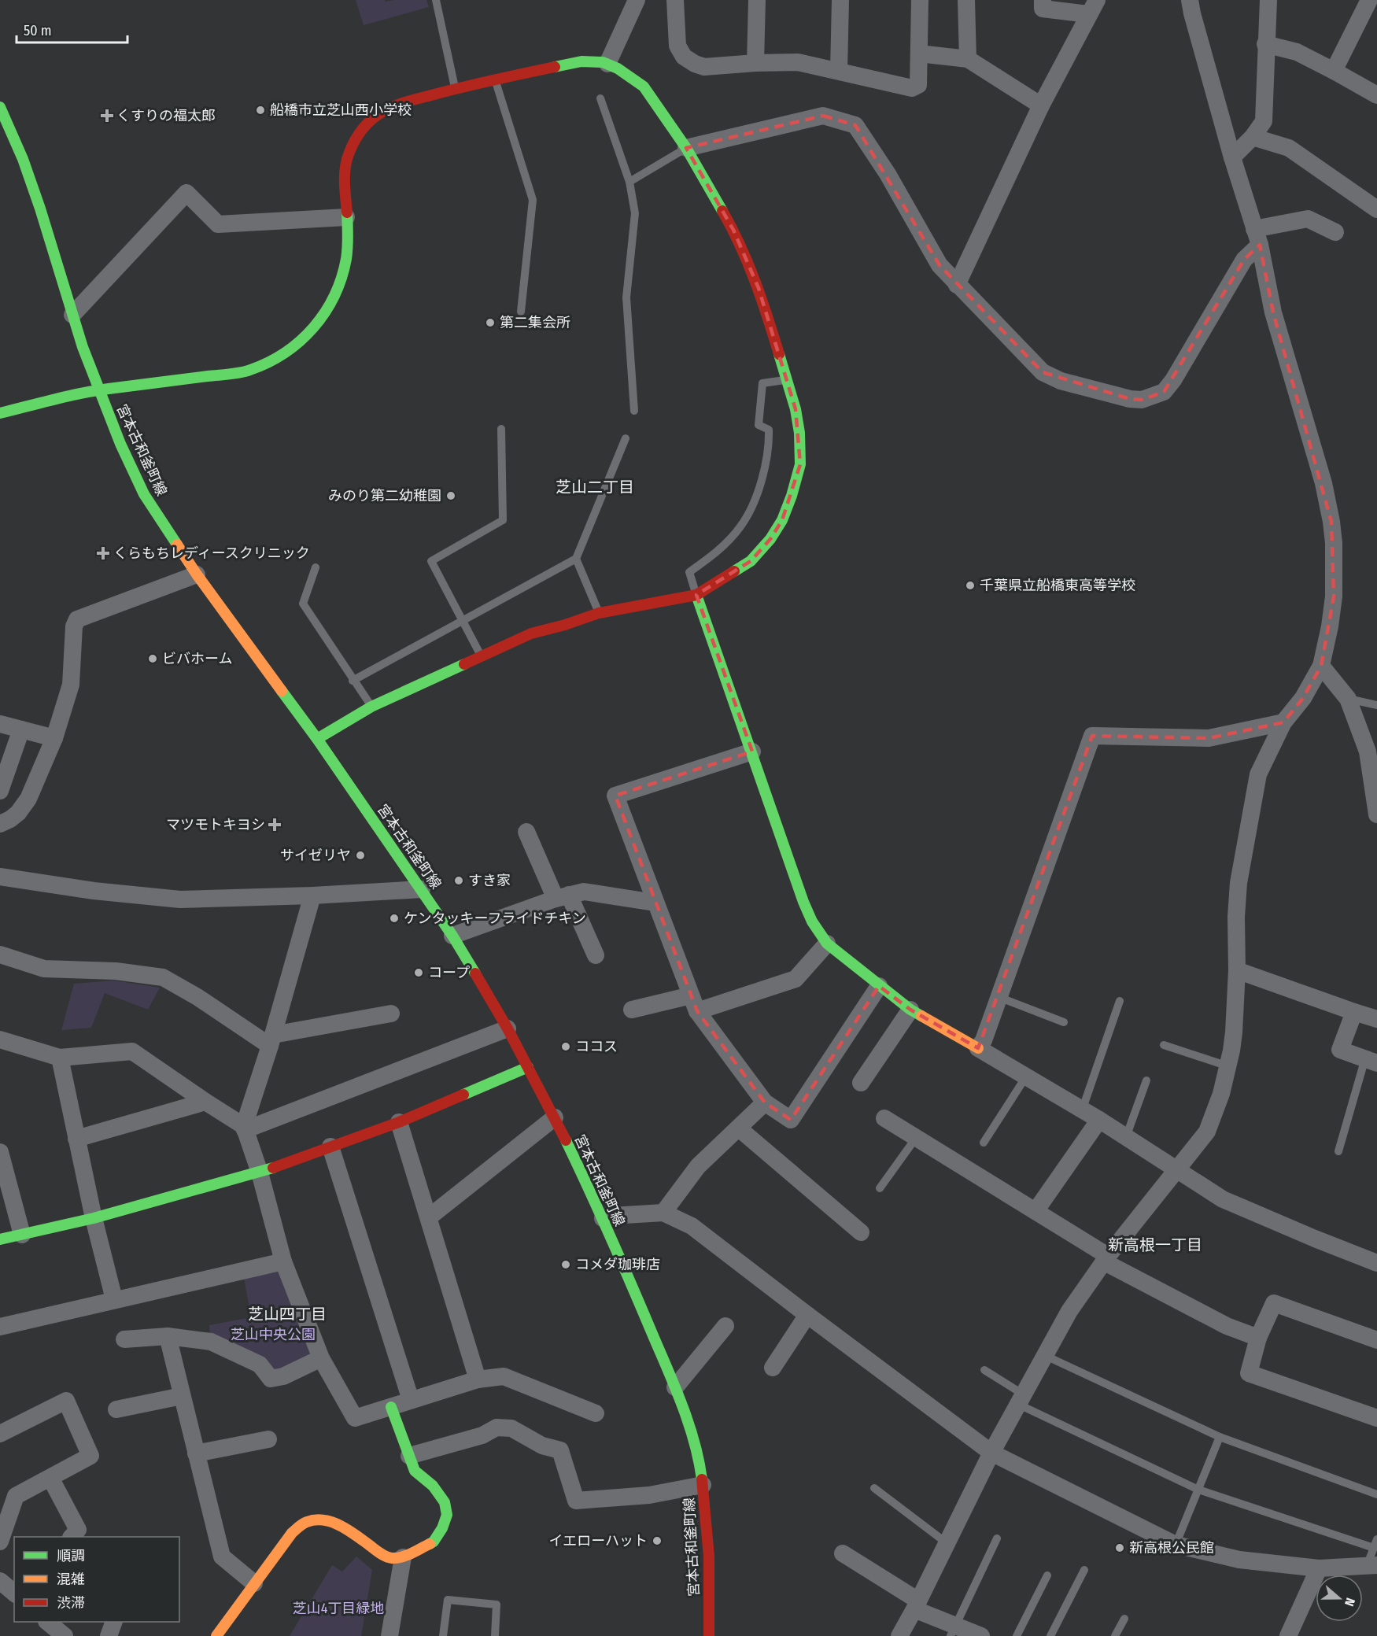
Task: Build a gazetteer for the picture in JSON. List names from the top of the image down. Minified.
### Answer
{"streets":{"street":["宮本古和釜町線"]},"districts":["芝山二丁目","新高根一丁目","芝山四丁目"],"parks":["芝山中央公園","芝山4丁目緑地"],"places":{"other":["船橋市立芝山西小学校","第二集会所","みのり第二幼稚園","千葉県立船橋東高等学校","ビバホーム","サイゼリヤ","すき家","ケンタッキーフライドチキン","コープ","ココス","コメダ珈琲店","イエローハット","新高根公民館"],"health":["くすりの福太郎","くらもちレディースクリニック","マツモトキヨシ"]},"legend":["順調","混雑","渋滞"],"scale_bar":"50 m","north":"right"}
